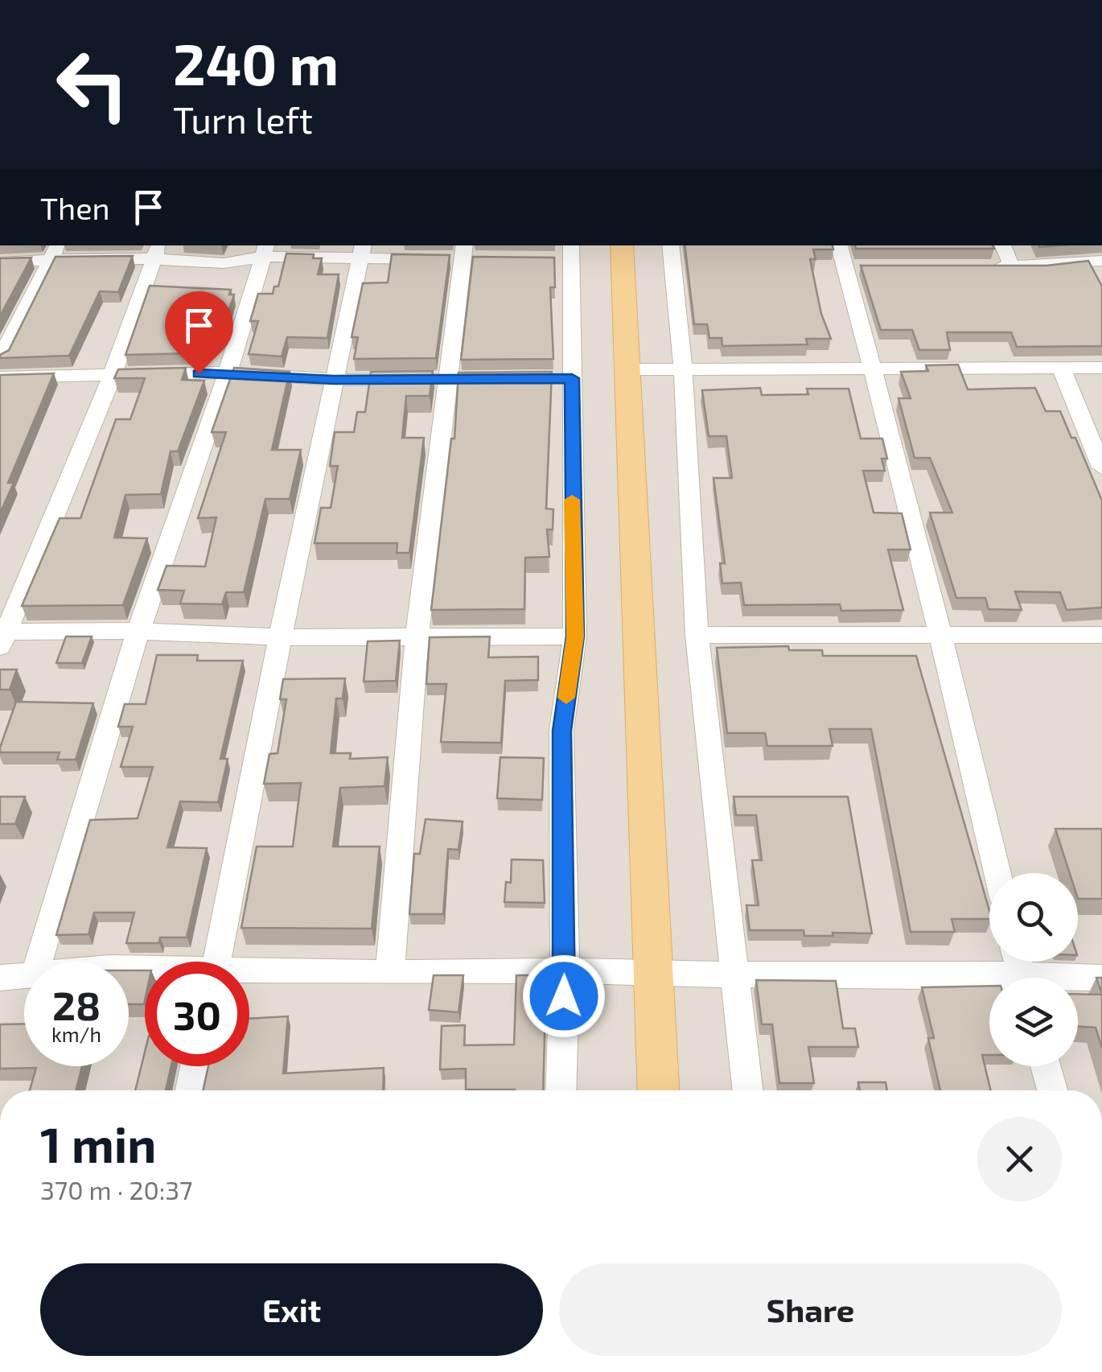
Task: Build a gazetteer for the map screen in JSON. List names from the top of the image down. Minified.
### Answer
{"page":{"turn":["240 m","Turn left"],"then":"Then","speed":"28 km/h","limit":"30","heading":["1 min","370 m · 20:37"],"buttons":["Exit","Share"]}}
